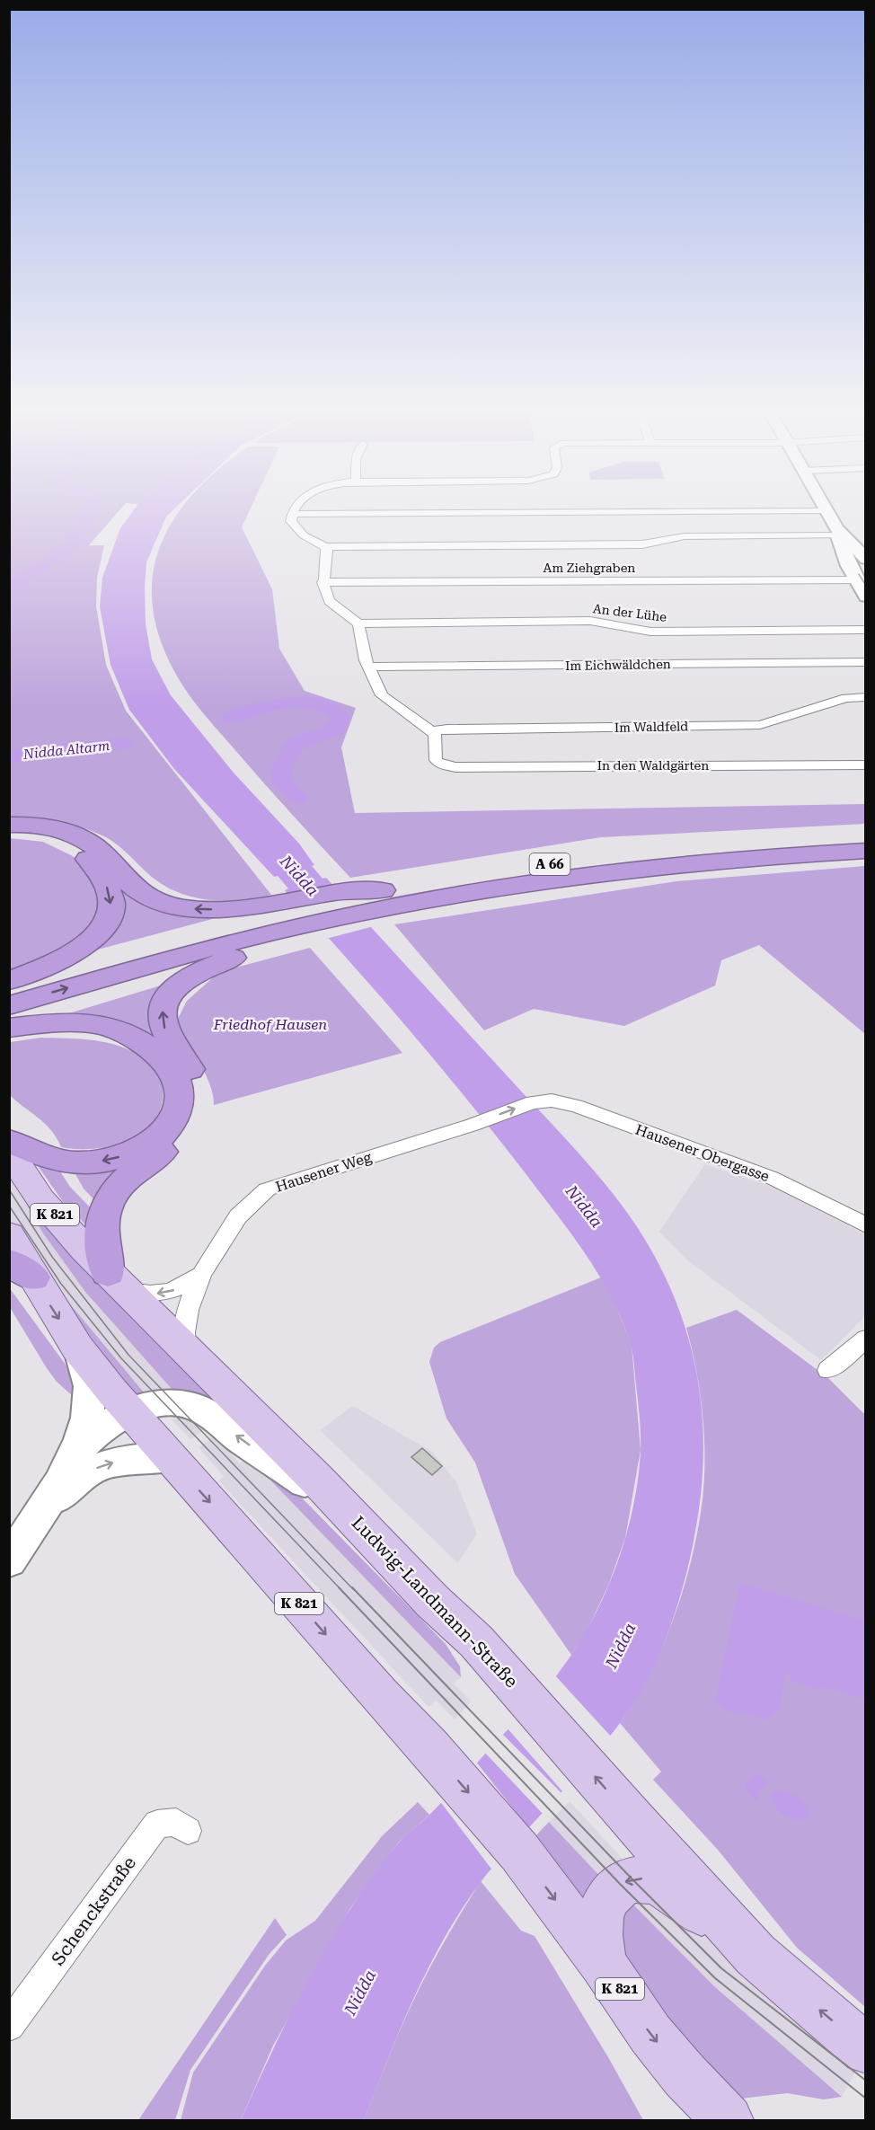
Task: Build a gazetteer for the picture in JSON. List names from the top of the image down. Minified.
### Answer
{"streets":{"highway":["A 66"],"main road":["K 821","Ludwig-Landmann-Straße"],"street":["Am Ziehgraben","An der Lühe","Im Eichwäldchen","Im Waldfeld","In den Waldgärten","Hausener Obergasse","Hausener Weg","Schenckstraße"]},"crossings":[["Im Waldfeld","In den Waldgärten"],["Hausener Obergasse","Hausener Weg"],["Hausener Weg","Ludwig-Landmann-Straße"]],"water":["Nidda Altarm","Nidda"],"parks":["Friedhof Hausen"]}
